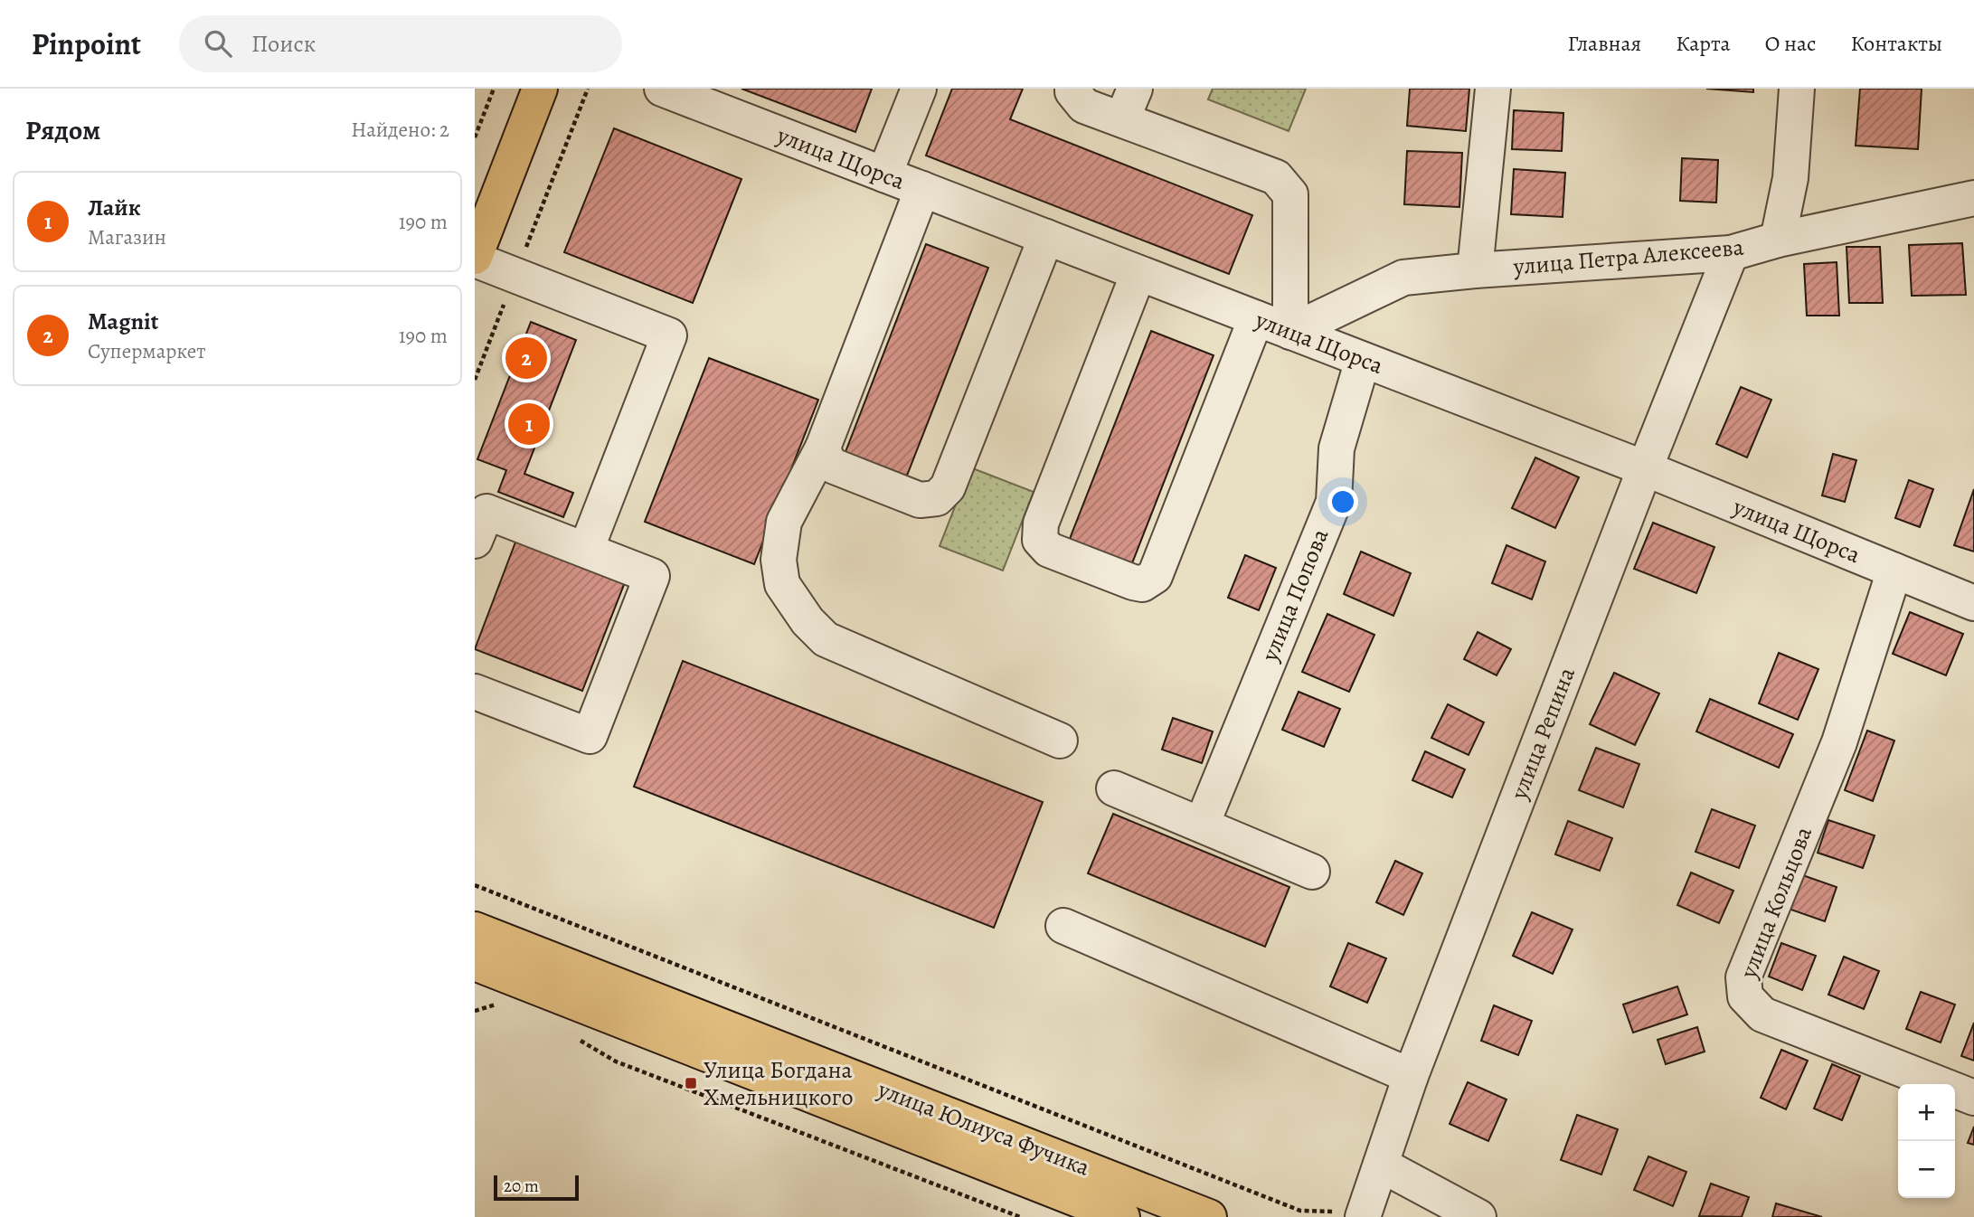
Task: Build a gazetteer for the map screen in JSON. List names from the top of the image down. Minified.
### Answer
{"streets":{"main road":["улица Юлиуса Фучика"],"street":["улица Щорса","улица Петра Алексеева","улица Попова","улица Репина","улица Кольцова"]},"crossings":[["улица Щорса","улица Петра Алексеева"],["улица Щорса","улица Попова"],["улица Щорса","улица Репина"],["улица Щорса","улица Кольцова"],["улица Петра Алексеева","улица Репина"]],"places":{"transit":["Улица Богдана Хмельницкого"]},"scale_bar":"20 m","page":{"header":"Pinpoint","search":"Поиск","nav":["Главная","Карта","О нас","Контакты"],"heading":["Рядом","Найдено: 2"],"list":[{"mark":"1","name":"Лайк","note":"Магазин","value":"190 m"},{"mark":"2","name":"Magnit","note":"Супермаркет","value":"190 m"}],"pins":["2","1"],"map_buttons":["+","−"],"scale":"20 m"}}
